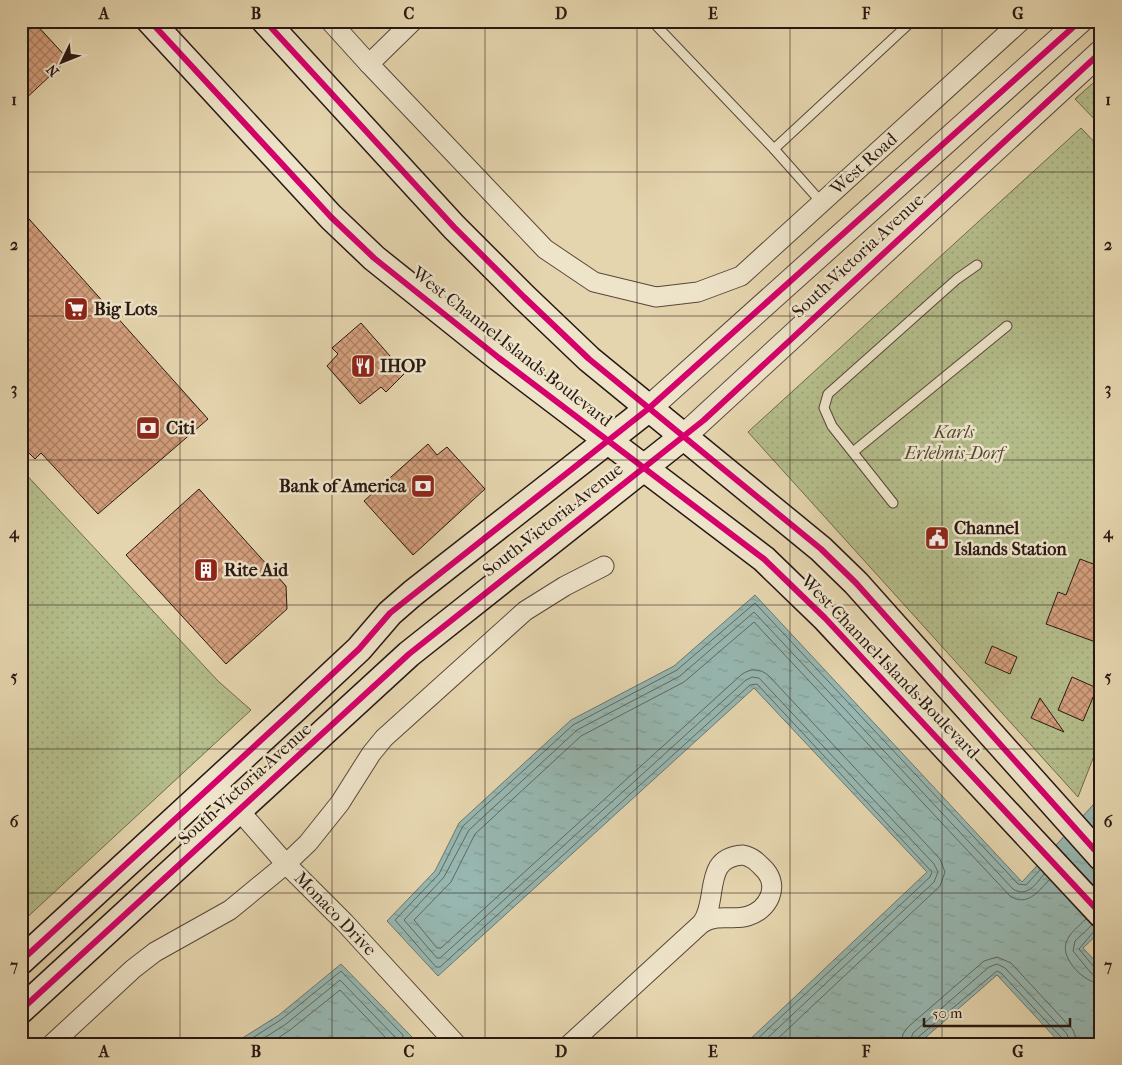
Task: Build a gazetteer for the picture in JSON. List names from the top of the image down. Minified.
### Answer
{"streets":{"main road":["South Victoria Avenue","West Channel Islands Boulevard"],"street":["West Road","Monaco Drive"]},"crossings":[["South Victoria Avenue","West Channel Islands Boulevard"],["South Victoria Avenue","Monaco Drive"]],"parks":["Karls Erlebnis-Dorf"],"places":{"supermarket":["Big Lots"],"restaurant":["IHOP"],"bank":["Citi","Bank of America"],"public building":["Channel Islands Station"],"building":["Rite Aid"]},"scale_bar":"50 m","north":"bottom left","grid":{"columns":["A","B","C","D","E","F","G"],"rows":["1","2","3","4","5","6","7"]}}
